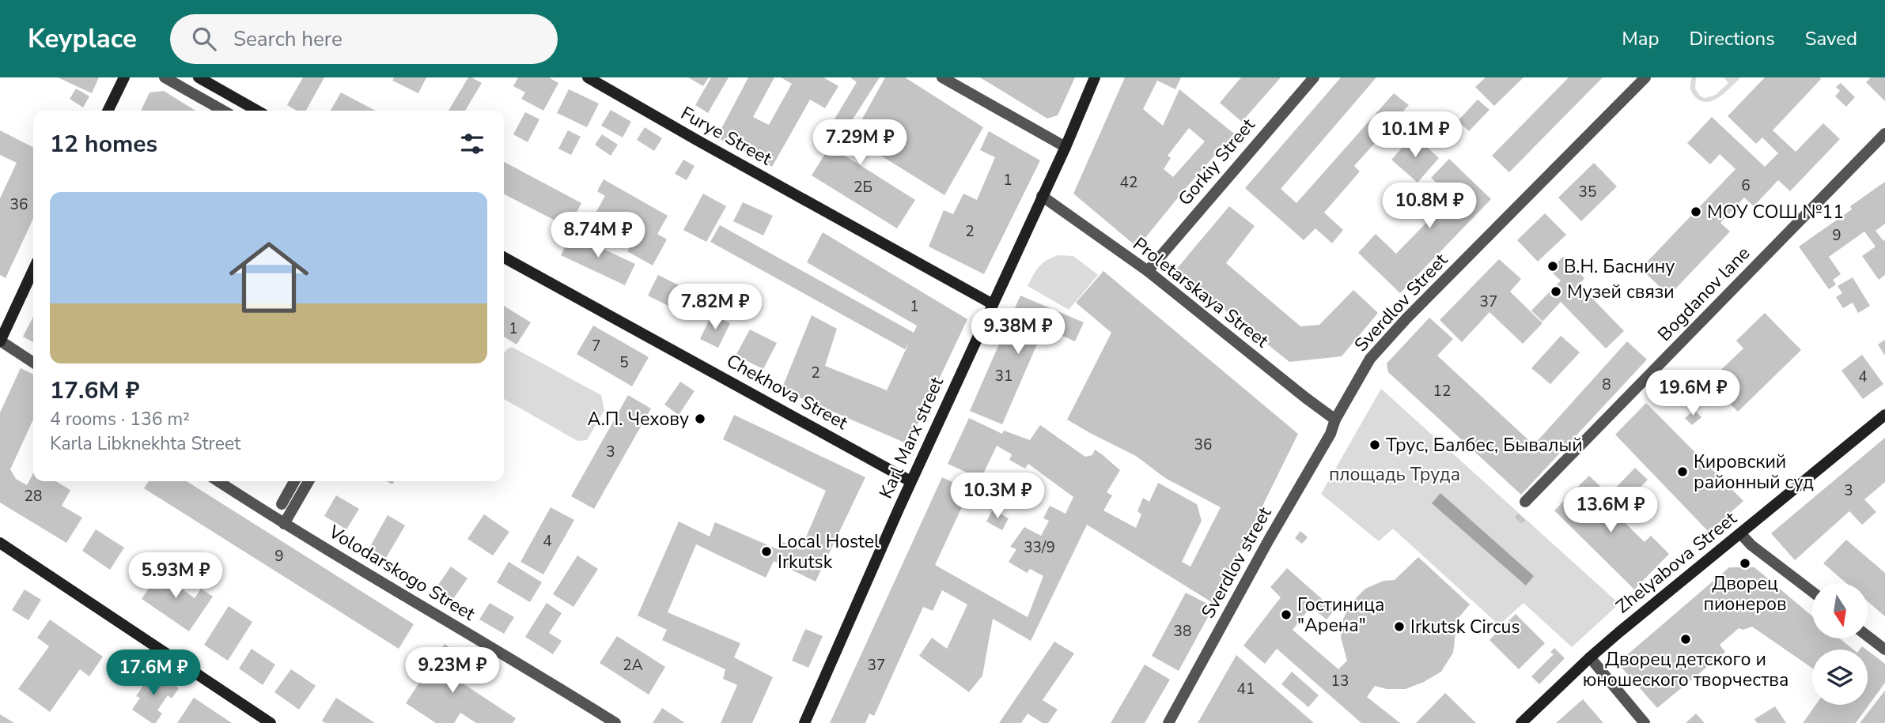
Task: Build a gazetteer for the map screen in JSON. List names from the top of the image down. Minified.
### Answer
{"streets":{"street":["Furye Street","Gorkiy Street","Proletarskaya Street","Bogdanov lane","Sverdlov Street","Chekhova Street","Karl Marx street","Sverdlov street","Zhelyabova Street","Volodarskogo Street"]},"crossings":[["Furye Street","Karl Marx street"],["Gorkiy Street","Proletarskaya Street"],["Proletarskaya Street","Sverdlov Street"],["Proletarskaya Street","Karl Marx street"],["Proletarskaya Street","Sverdlov street"],["Sverdlov Street","Sverdlov street"],["Chekhova Street","Karl Marx street"]],"parks":["площадь Труда"],"places":["МОУ СОШ №11","В.Н. Баснину","Музей связи","А.П. Чехову","Трус, Балбес, Бывалый","Кировский районный суд","Local Hostel Irkutsk","Дворец пионеров","Гостиница \"Арена\"","Irkutsk Circus","Дворец детского и юношеского творчества"],"house_numbers":["1","42","6","2Б","35","36","2","9","37","1","1","7","5","2","31","4","8","12","36","3","3","28","4","33/9","9","38","2А","37","13","41"],"north":"bottom","page":{"header":"Keyplace","search":"Search here","nav":["Map","Directions","Saved"],"heading":"12 homes","price":["10.1M ₽","7.29M ₽","10.8M ₽","8.74M ₽","7.82M ₽","9.38M ₽","19.6M ₽","10.3M ₽","13.6M ₽","5.93M ₽","9.23M ₽","17.6M ₽"],"list":[{"name":"17.6M ₽","note":"4 rooms · 136 m² · Karla Libknekhta Street"}]}}
